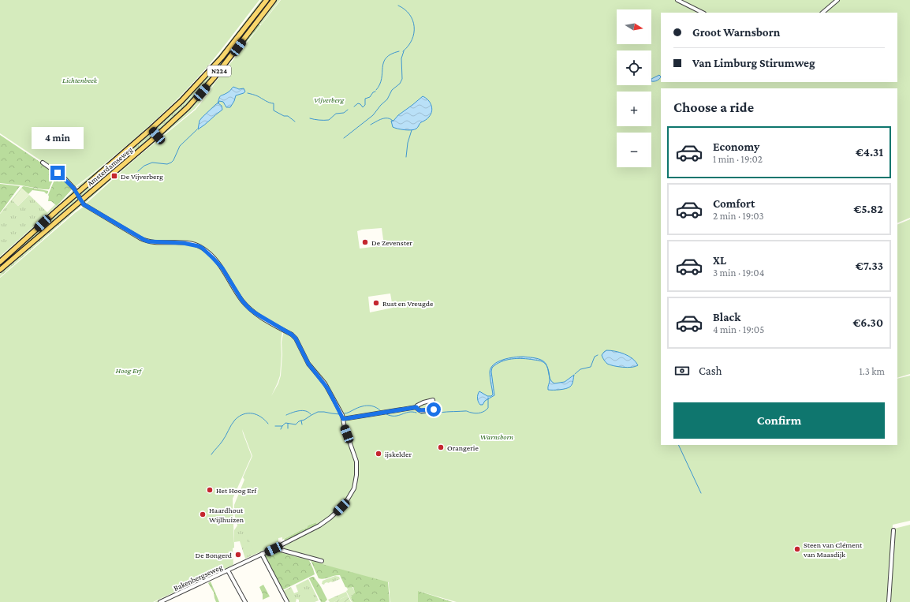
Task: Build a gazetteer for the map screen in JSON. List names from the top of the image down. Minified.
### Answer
{"streets":{"main road":["N224","Amsterdamseweg"],"street":["Bakenbergseweg"]},"crossings":[["Amsterdamseweg","Bakenbergseweg"]],"parks":["Lichtenbeek","Vijverberg","Hoog Erf","Warnsborn"],"places":{"transit":["De Vijverberg"],"other":["De Zevenster","Rust en Vreugde","Orangerie","ijskelder","Het Hoog Erf","Haardhout Wijlhuizen","Steen van Clément van Maasdijk","De Bongerd"]},"north":"right","page":{"map_buttons":["+","−"],"banner":["Groot Warnsborn","Van Limburg Stirumweg"],"heading":"Choose a ride","list":[{"name":"Economy","note":"1 min · 19:02","value":"€4.31"},{"name":"Comfort","note":"2 min · 19:03","value":"€5.82"},{"name":"XL","note":"3 min · 19:04","value":"€7.33"},{"name":"Black","note":"4 min · 19:05","value":"€6.30"}],"bubble":"4 min","pay":["Cash","1.3 km"],"buttons":"Confirm"}}
